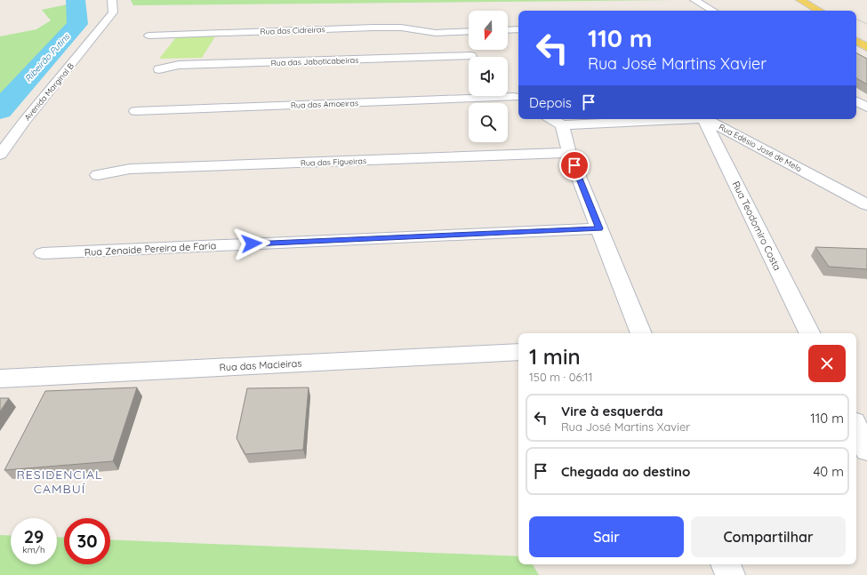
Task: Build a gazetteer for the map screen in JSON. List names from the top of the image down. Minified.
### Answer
{"streets":{"street":["Rua das Cidreiras","Rua das Jaboticabeiras","Avenida Marginal B","Rua das Amoeiras","Rua Edésio José de Melo","Rua das Figueiras","Rua Teodomiro Costa","Rua Zenaide Pereira de Faria","Rua das Macieiras"]},"districts":["RESIDENCIAL CAMBUÍ"],"water":["Ribeirão Putins"],"north":"bottom","page":{"turn":["110 m","Rua José Martins Xavier"],"then":"Depois","heading":["1 min","150 m · 06:11"],"list":[{"name":"Vire à esquerda","note":"Rua José Martins Xavier","value":"110 m"},{"name":"Chegada ao destino","value":"40 m"}],"buttons":["Sair","Compartilhar"],"speed":"29 km/h","limit":"30"}}
